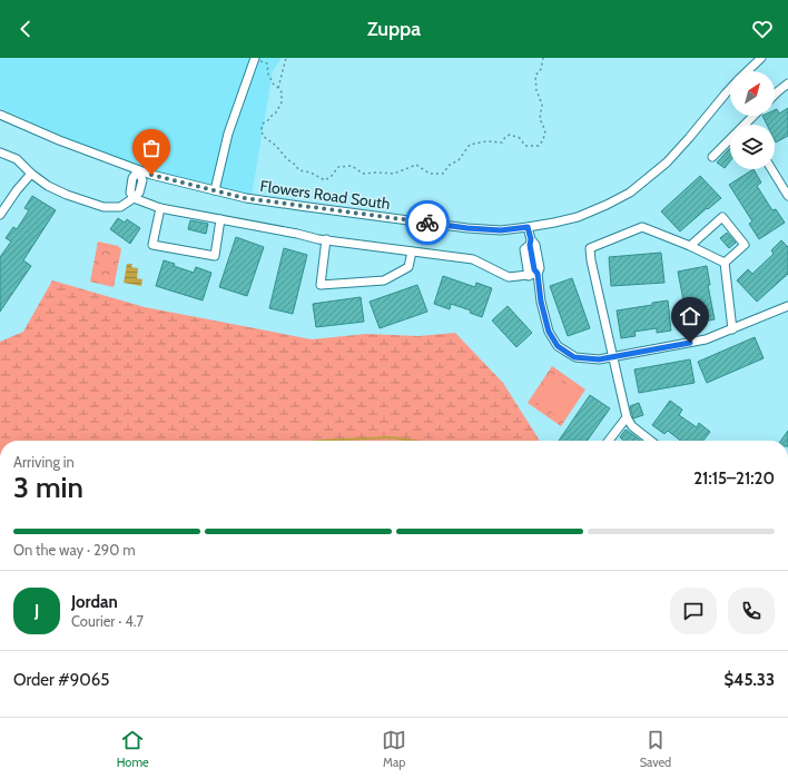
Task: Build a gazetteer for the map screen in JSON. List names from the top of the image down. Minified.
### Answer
{"streets":{"street":["Flowers Road South"]},"north":"top right","page":{"header":"Zuppa","heading":["3 min","Arriving in","21:15–21:20"],"panel":["Jordan","Courier · 4.7","Order #9065","$45.33"],"bar":"On the way · 290 m","round":"J","tabs":["Home","Map","Saved"]}}
